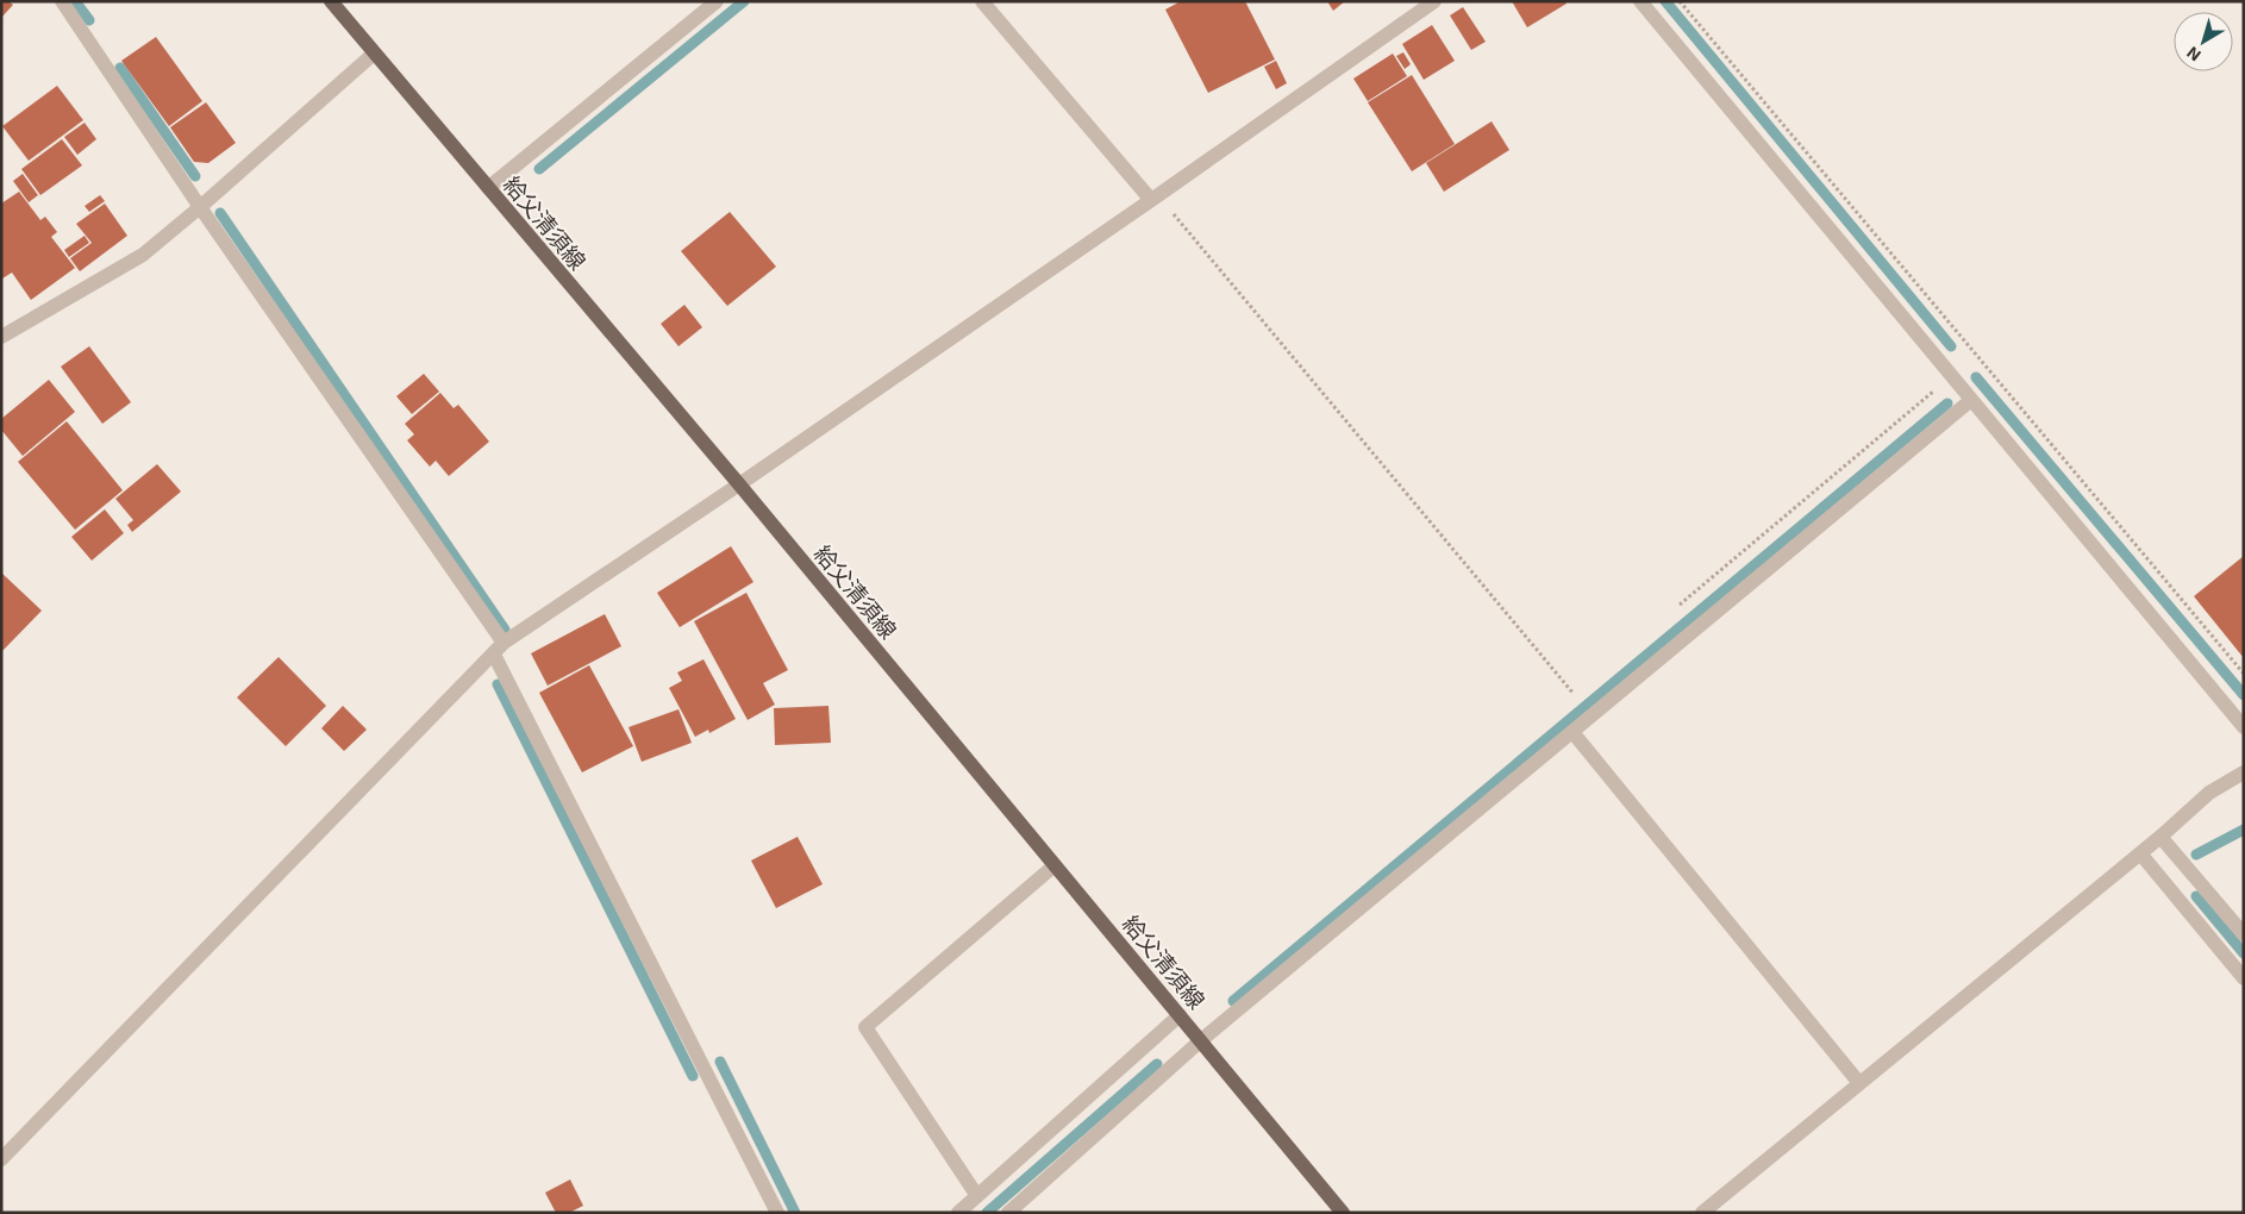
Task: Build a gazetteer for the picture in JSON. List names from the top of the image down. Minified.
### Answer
{"streets":{"main road":["給父清須線"]},"north":"bottom left"}
